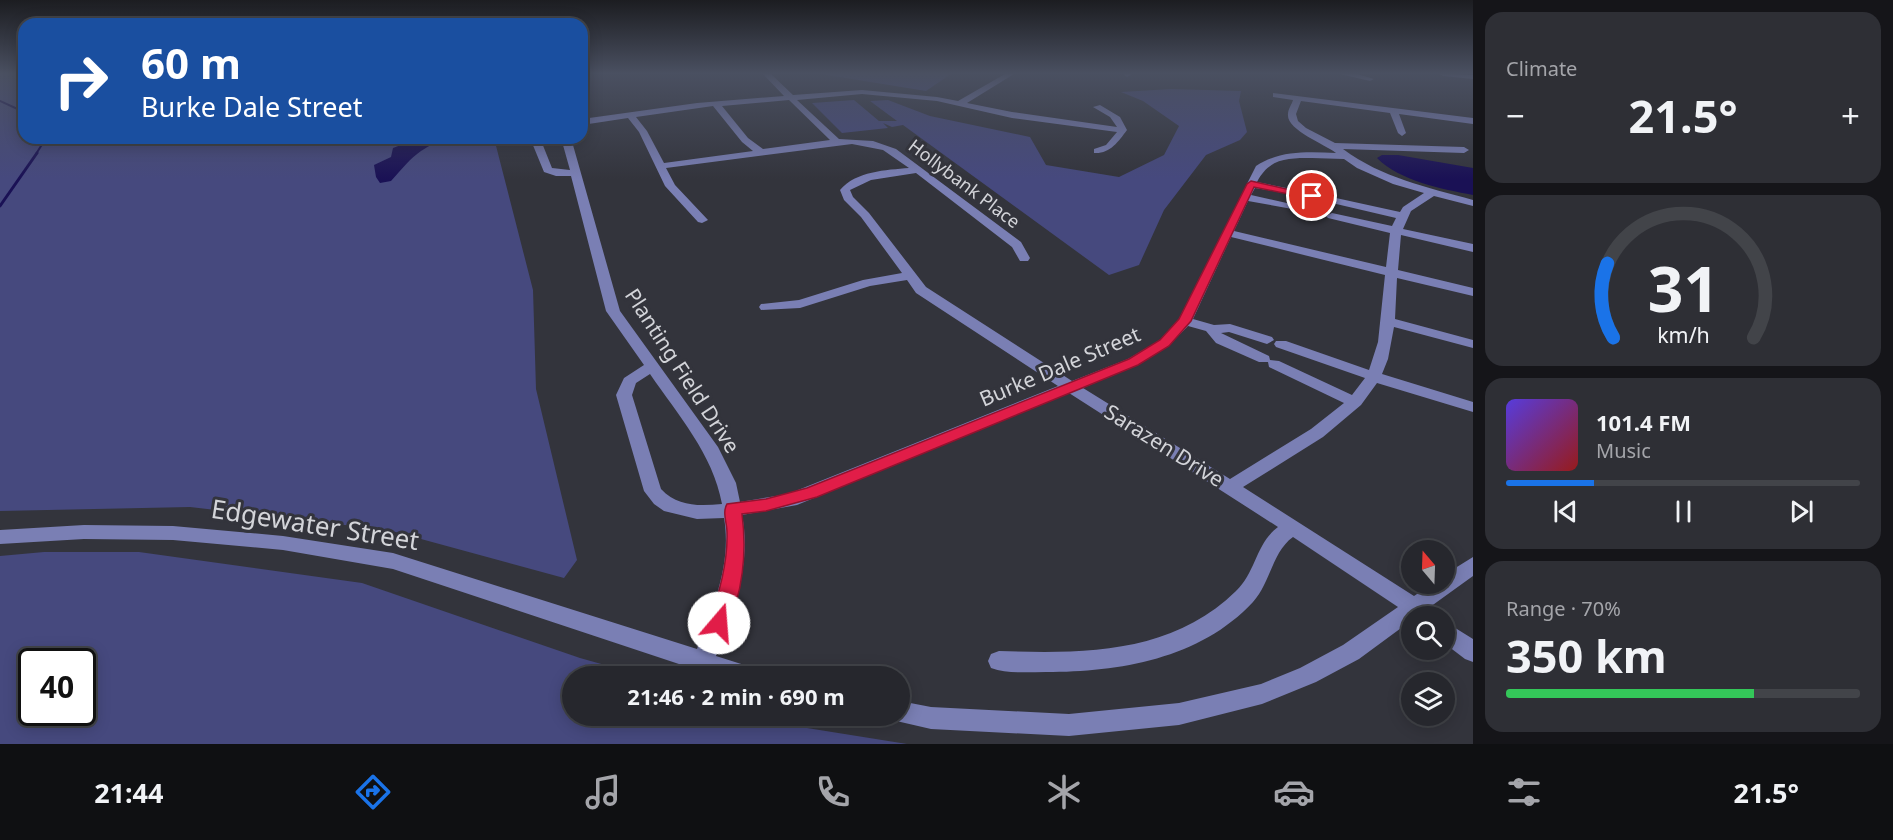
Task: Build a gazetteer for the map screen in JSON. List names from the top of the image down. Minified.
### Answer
{"streets":{"street":["Hollybank Place","Burke Dale Street","Planting Field Drive","Sarazen Drive","Edgewater Street"]},"crossings":[["Hollybank Place","Sarazen Drive"],["Burke Dale Street","Planting Field Drive"],["Burke Dale Street","Sarazen Drive"],["Planting Field Drive","Edgewater Street"]],"north":"top","page":{"tile":["Climate",["Range · 70%","350 km"]],"turn":["60 m","Burke Dale Street"],"heat":["−","21.5°","+"],"song":["101.4 FM","Music"],"limit":"40","trip":"21:46 · 2 min · 690 m","tabs":["21:44","21.5°"],"gauge":["31","km/h"]}}
